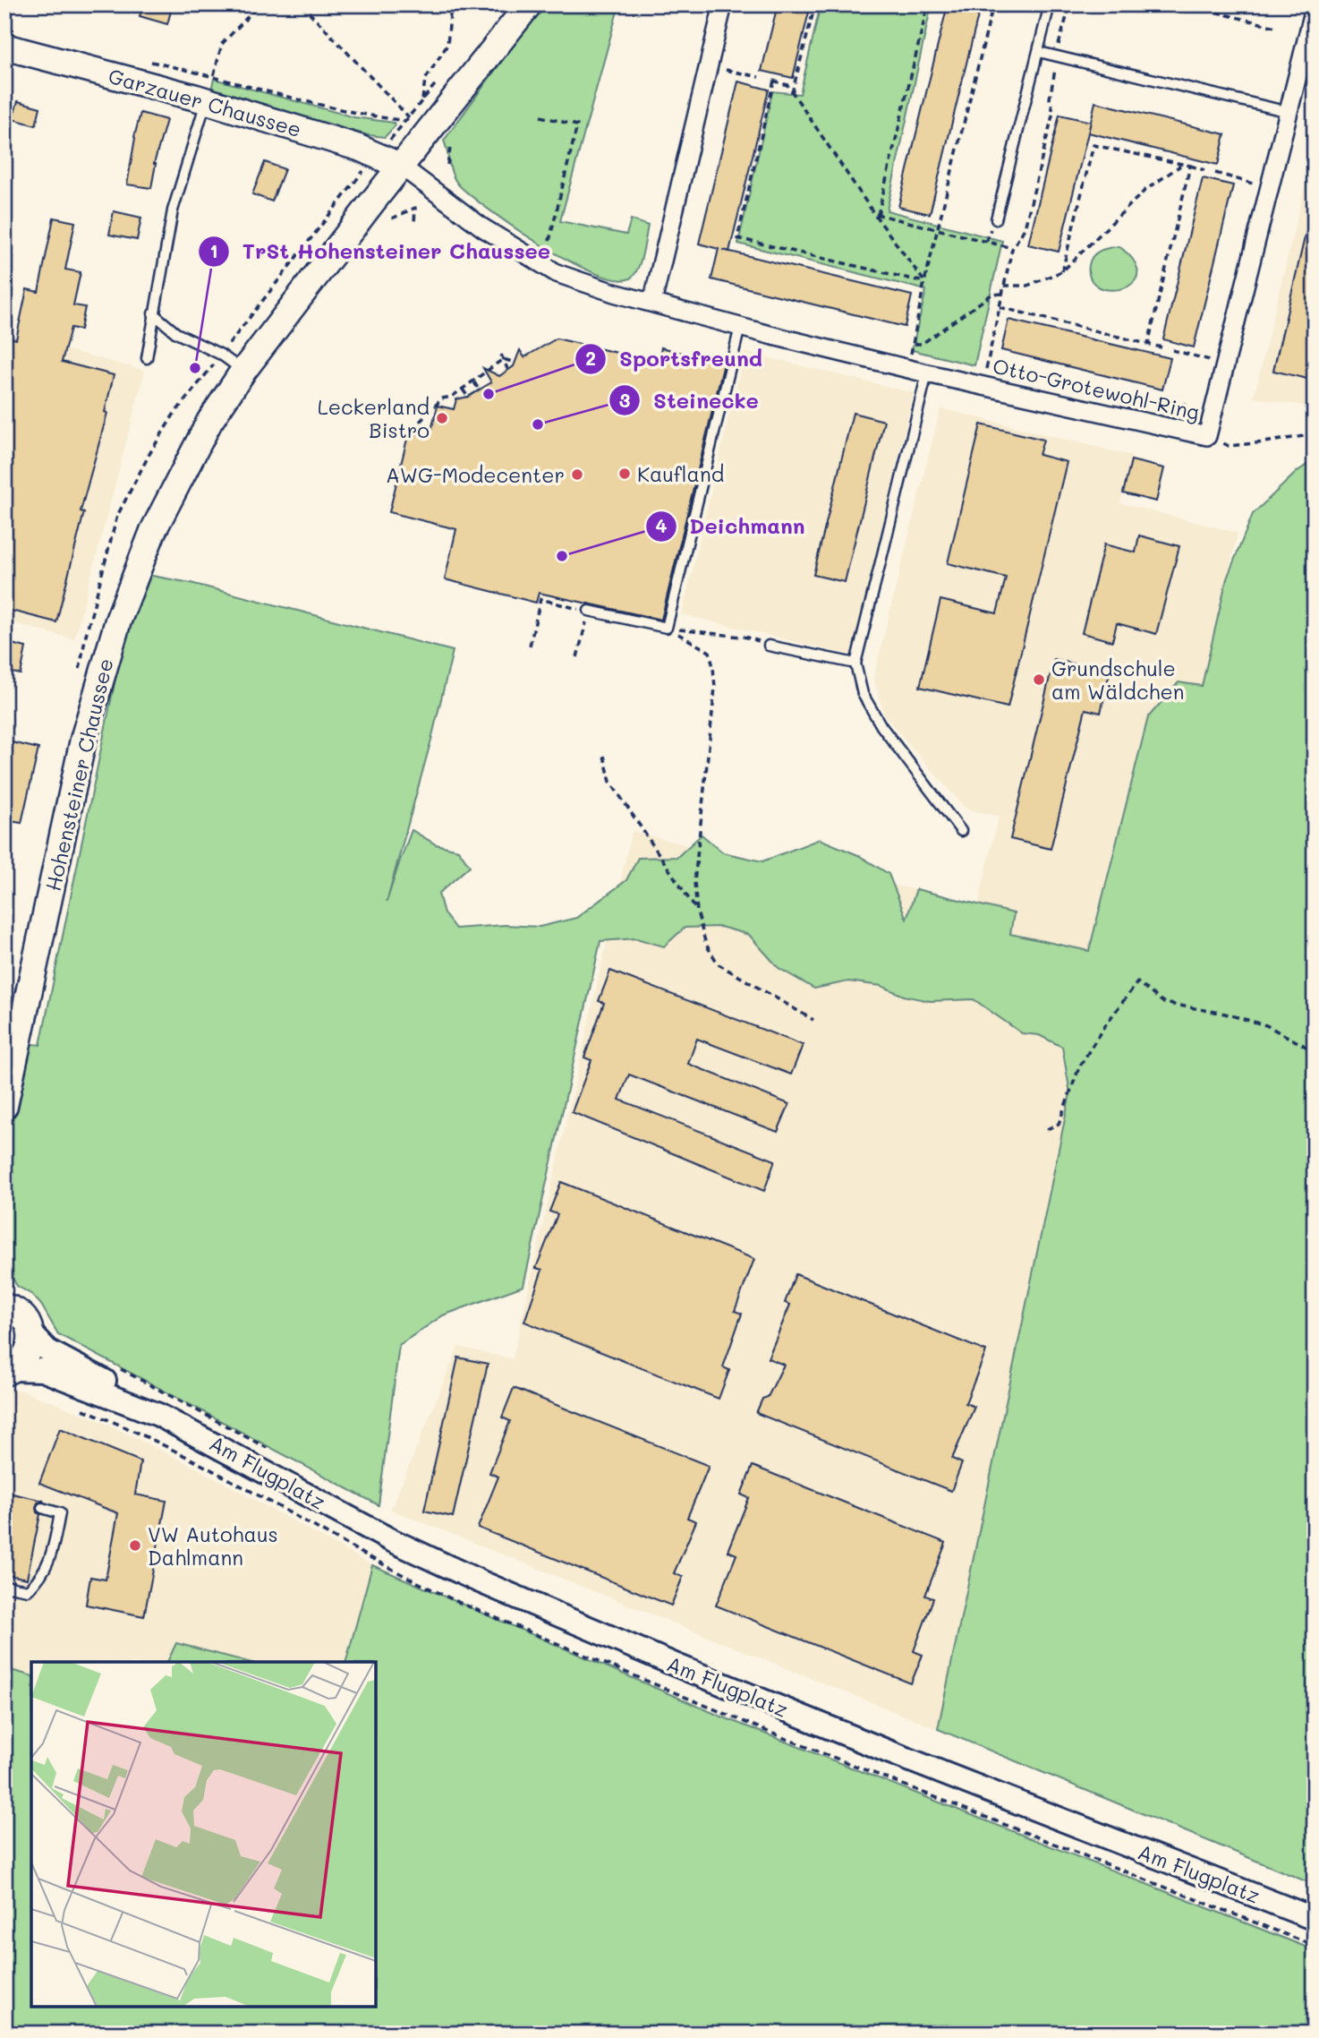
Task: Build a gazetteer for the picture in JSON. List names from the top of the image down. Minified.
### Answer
{"streets":{"main road":["Garzauer Chaussee","Hohensteiner Chaussee"],"street":["Otto-Grotewohl-Ring","Am Flugplatz"]},"crossings":[["Garzauer Chaussee","Otto-Grotewohl-Ring"],["Garzauer Chaussee","Hohensteiner Chaussee"],["Otto-Grotewohl-Ring","Hohensteiner Chaussee"]],"places":["TrSt Hohensteiner Chaussee","Sportsfreund","Leckerland Bistro","Steinecke","Kaufland","AWG-Modecenter","Deichmann","Grundschule am Wäldchen","VW Autohaus Dahlmann"]}
